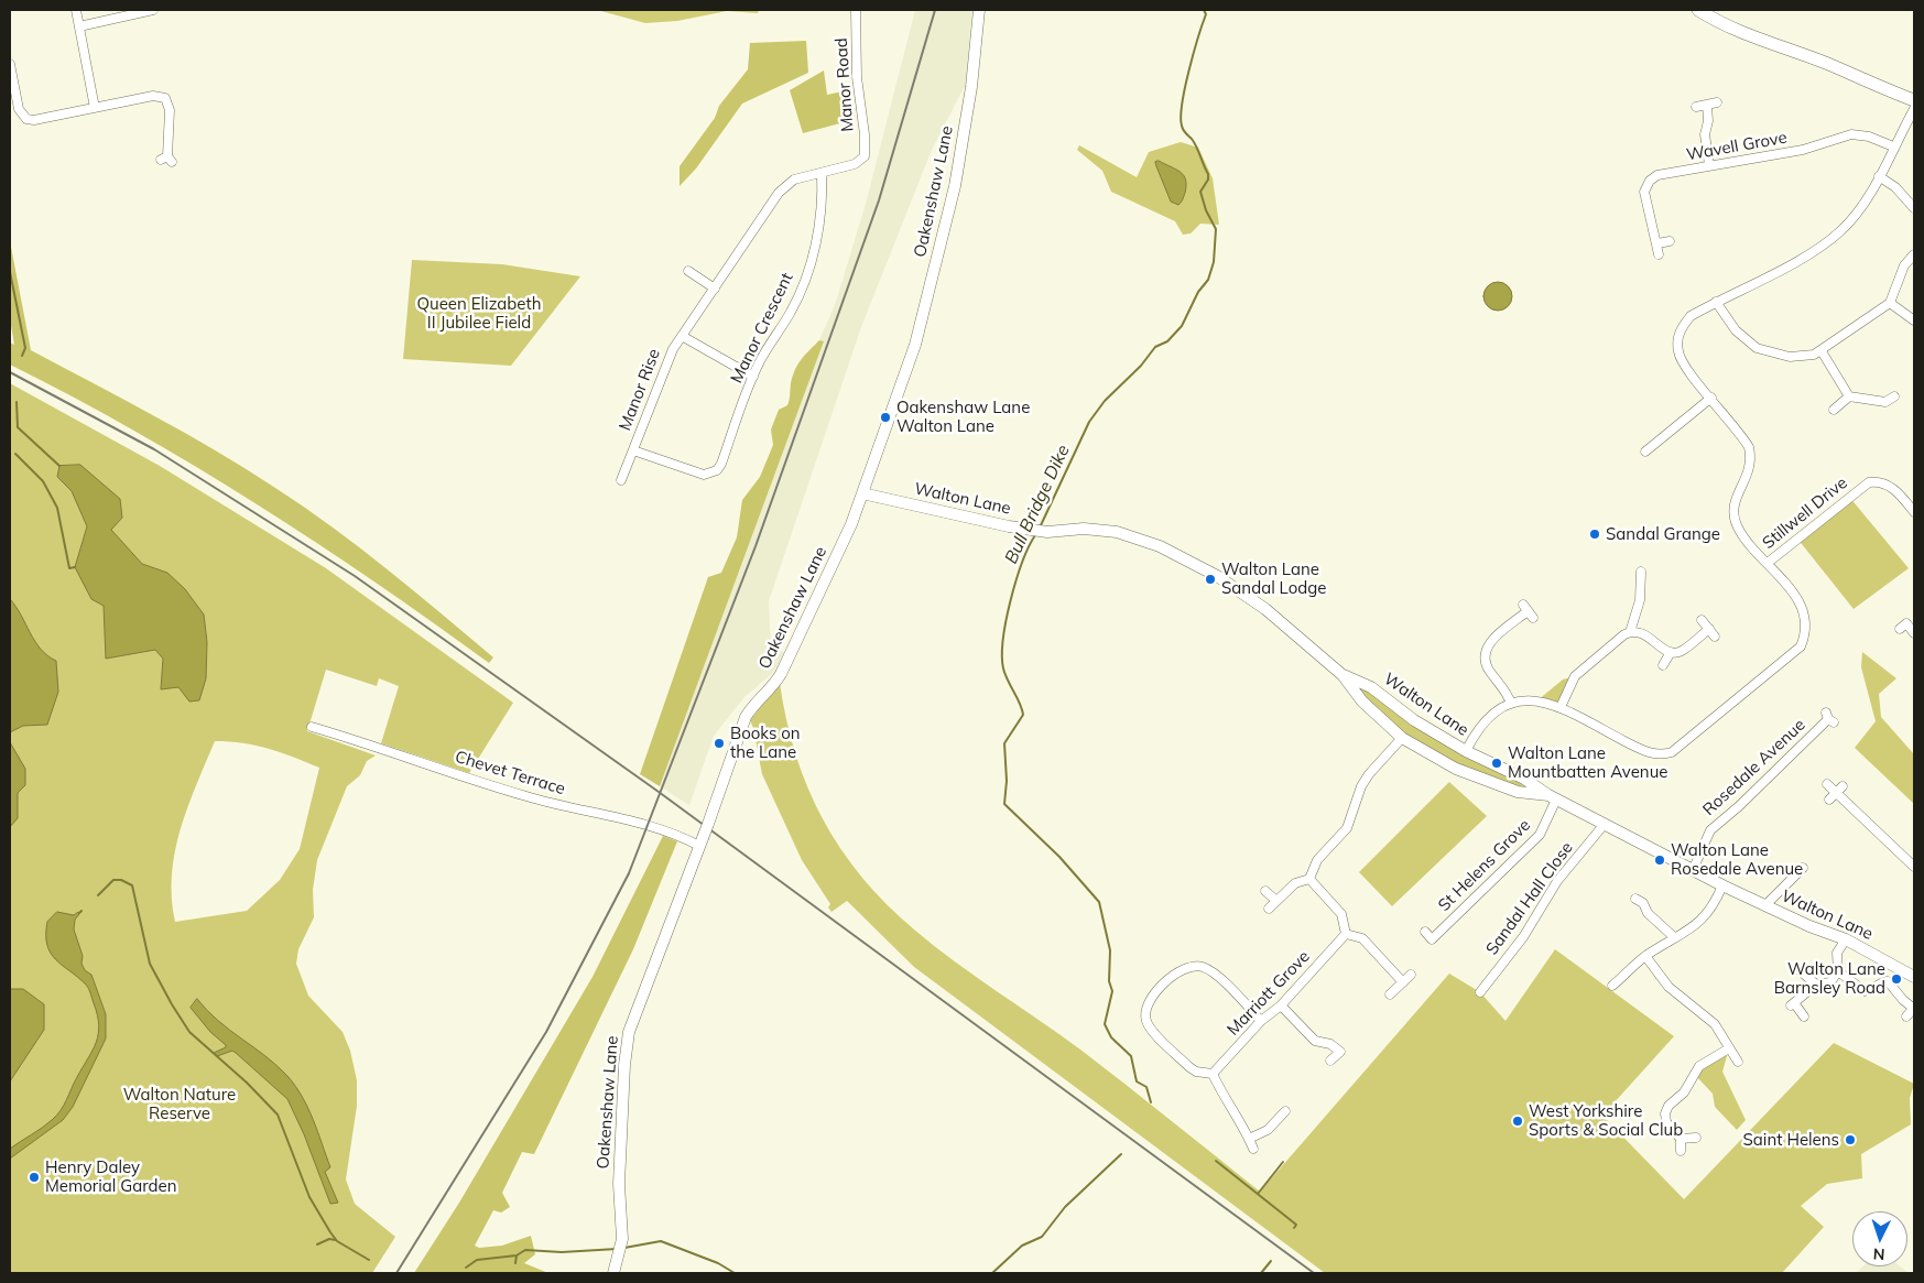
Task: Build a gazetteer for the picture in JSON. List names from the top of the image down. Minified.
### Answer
{"streets":{"street":["Manor Road","Wavell Grove","Oakenshaw Lane","Manor Crescent","Manor Rise","Walton Lane","Stillwell Drive","Rosedale Avenue","Chevet Terrace","St Helens Grove","Sandal Hall Close","Marriott Grove"]},"crossings":[["Manor Road","Manor Rise"],["Oakenshaw Lane","Walton Lane"],["Oakenshaw Lane","Chevet Terrace"],["Manor Crescent","Manor Rise"],["Walton Lane","Rosedale Avenue"],["Walton Lane","St Helens Grove"],["Walton Lane","Sandal Hall Close"]],"water":["Bull Bridge Dike"],"parks":["Queen Elizabeth II Jubilee Field","Walton Nature Reserve"],"places":["Oakenshaw Lane Walton Lane","Sandal Grange","Walton Lane Sandal Lodge","Books on the Lane","Walton Lane Mountbatten Avenue","Walton Lane Rosedale Avenue","Walton Lane Barnsley Road","West Yorkshire Sports & Social Club","Saint Helens","Henry Daley Memorial Garden"],"north":"bottom"}
